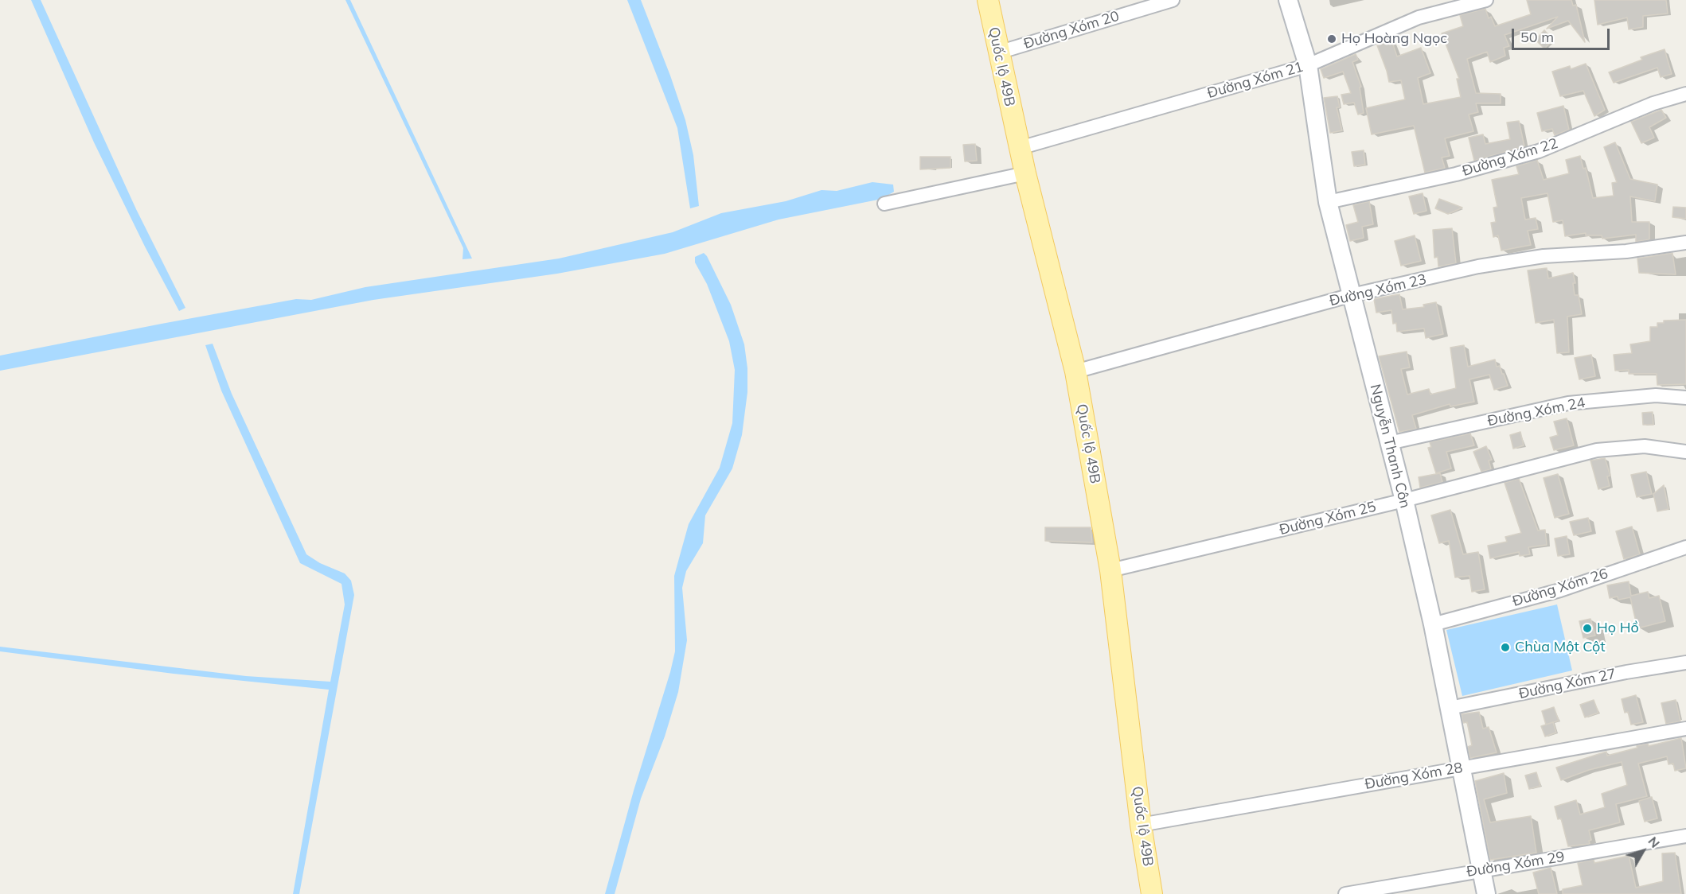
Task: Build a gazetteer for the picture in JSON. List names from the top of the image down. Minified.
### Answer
{"streets":{"main road":["Quốc lộ 49B"],"street":["Đường Xóm 20","Đường Xóm 21","Đường Xóm 22","Đường Xóm 23","Đường Xóm 24","Nguyễn Thanh Côn","Đường Xóm 25","Đường Xóm 26","Đường Xóm 27","Đường Xóm 28","Đường Xóm 29"]},"crossings":[["Đường Xóm 20","Quốc lộ 49B"],["Quốc lộ 49B","Đường Xóm 21"],["Quốc lộ 49B","Đường Xóm 23"],["Quốc lộ 49B","Đường Xóm 25"],["Quốc lộ 49B","Đường Xóm 28"],["Đường Xóm 21","Nguyễn Thanh Côn"],["Đường Xóm 22","Nguyễn Thanh Côn"],["Đường Xóm 23","Nguyễn Thanh Côn"],["Đường Xóm 24","Nguyễn Thanh Côn"],["Nguyễn Thanh Côn","Đường Xóm 25"],["Nguyễn Thanh Côn","Đường Xóm 26"],["Nguyễn Thanh Côn","Đường Xóm 27"],["Nguyễn Thanh Côn","Đường Xóm 28"],["Nguyễn Thanh Côn","Đường Xóm 29"]],"places":["Họ Hoàng Ngọc","Họ Hồ","Chùa Một Cột"],"scale_bar":"50 m","north":"top right"}
